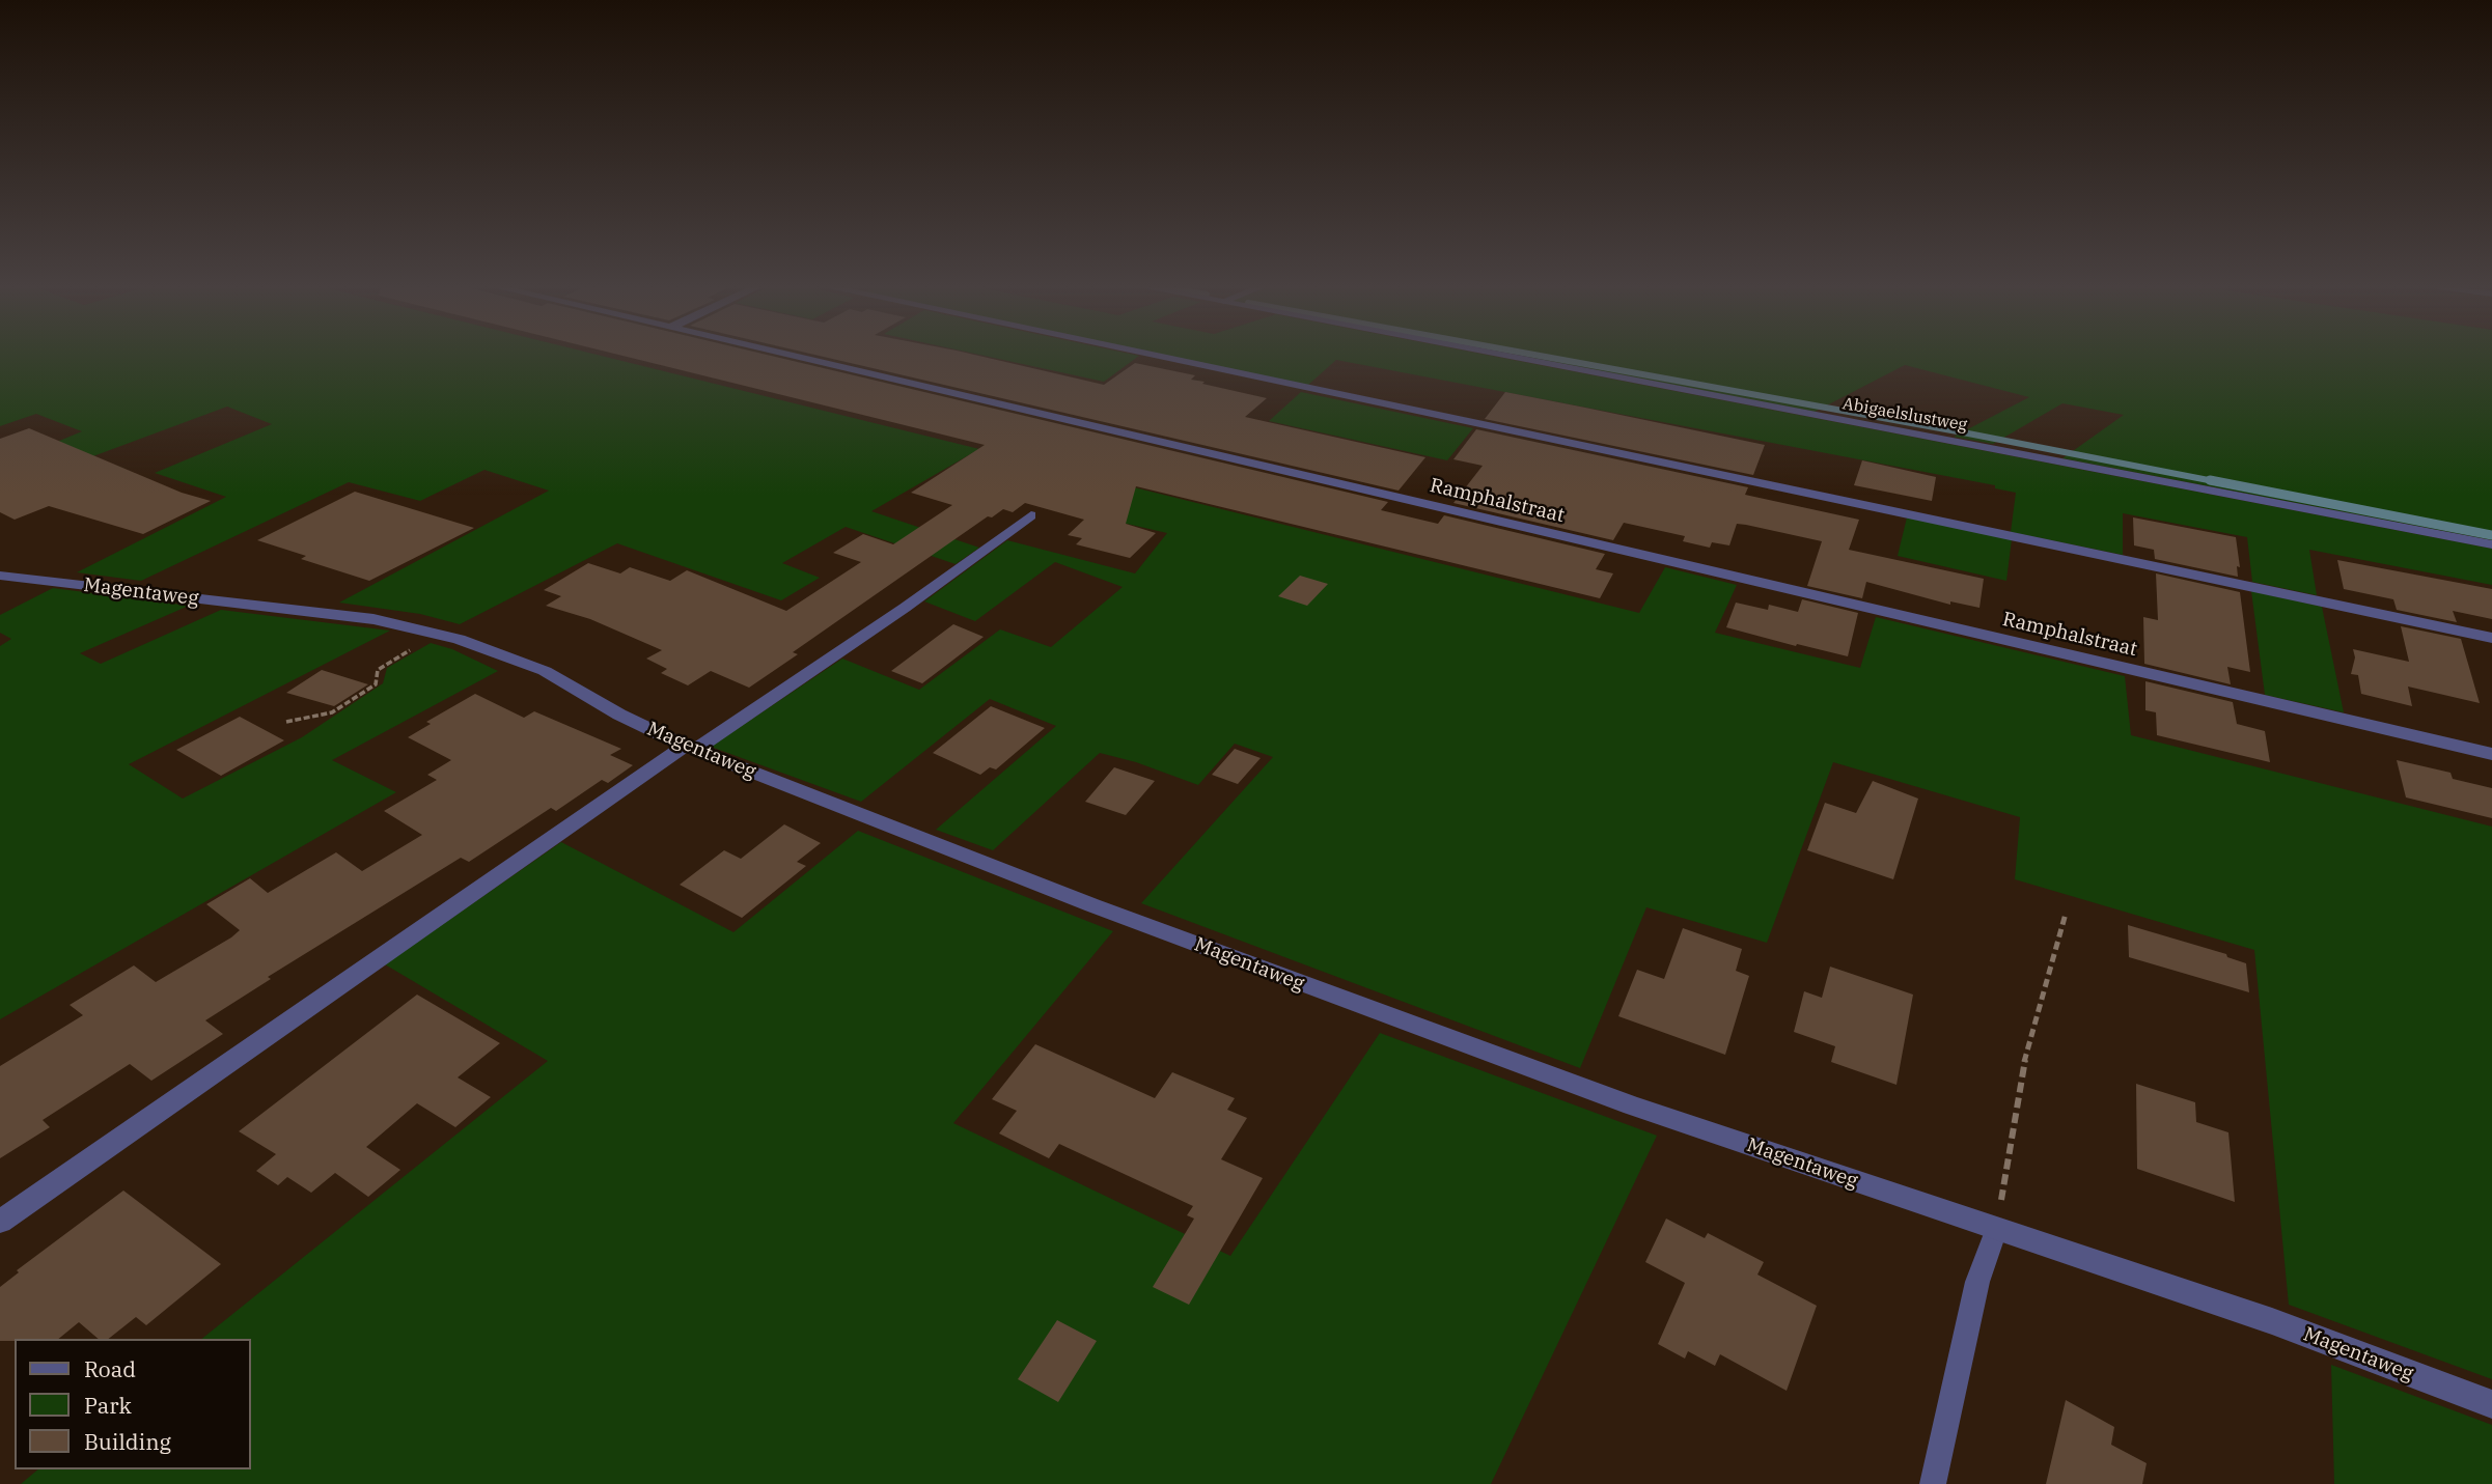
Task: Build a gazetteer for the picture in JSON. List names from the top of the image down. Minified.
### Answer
{"streets":{"street":["Abigaelslustweg","Ramphalstraat","Magentaweg"]},"legend":["Road","Park","Building"]}
